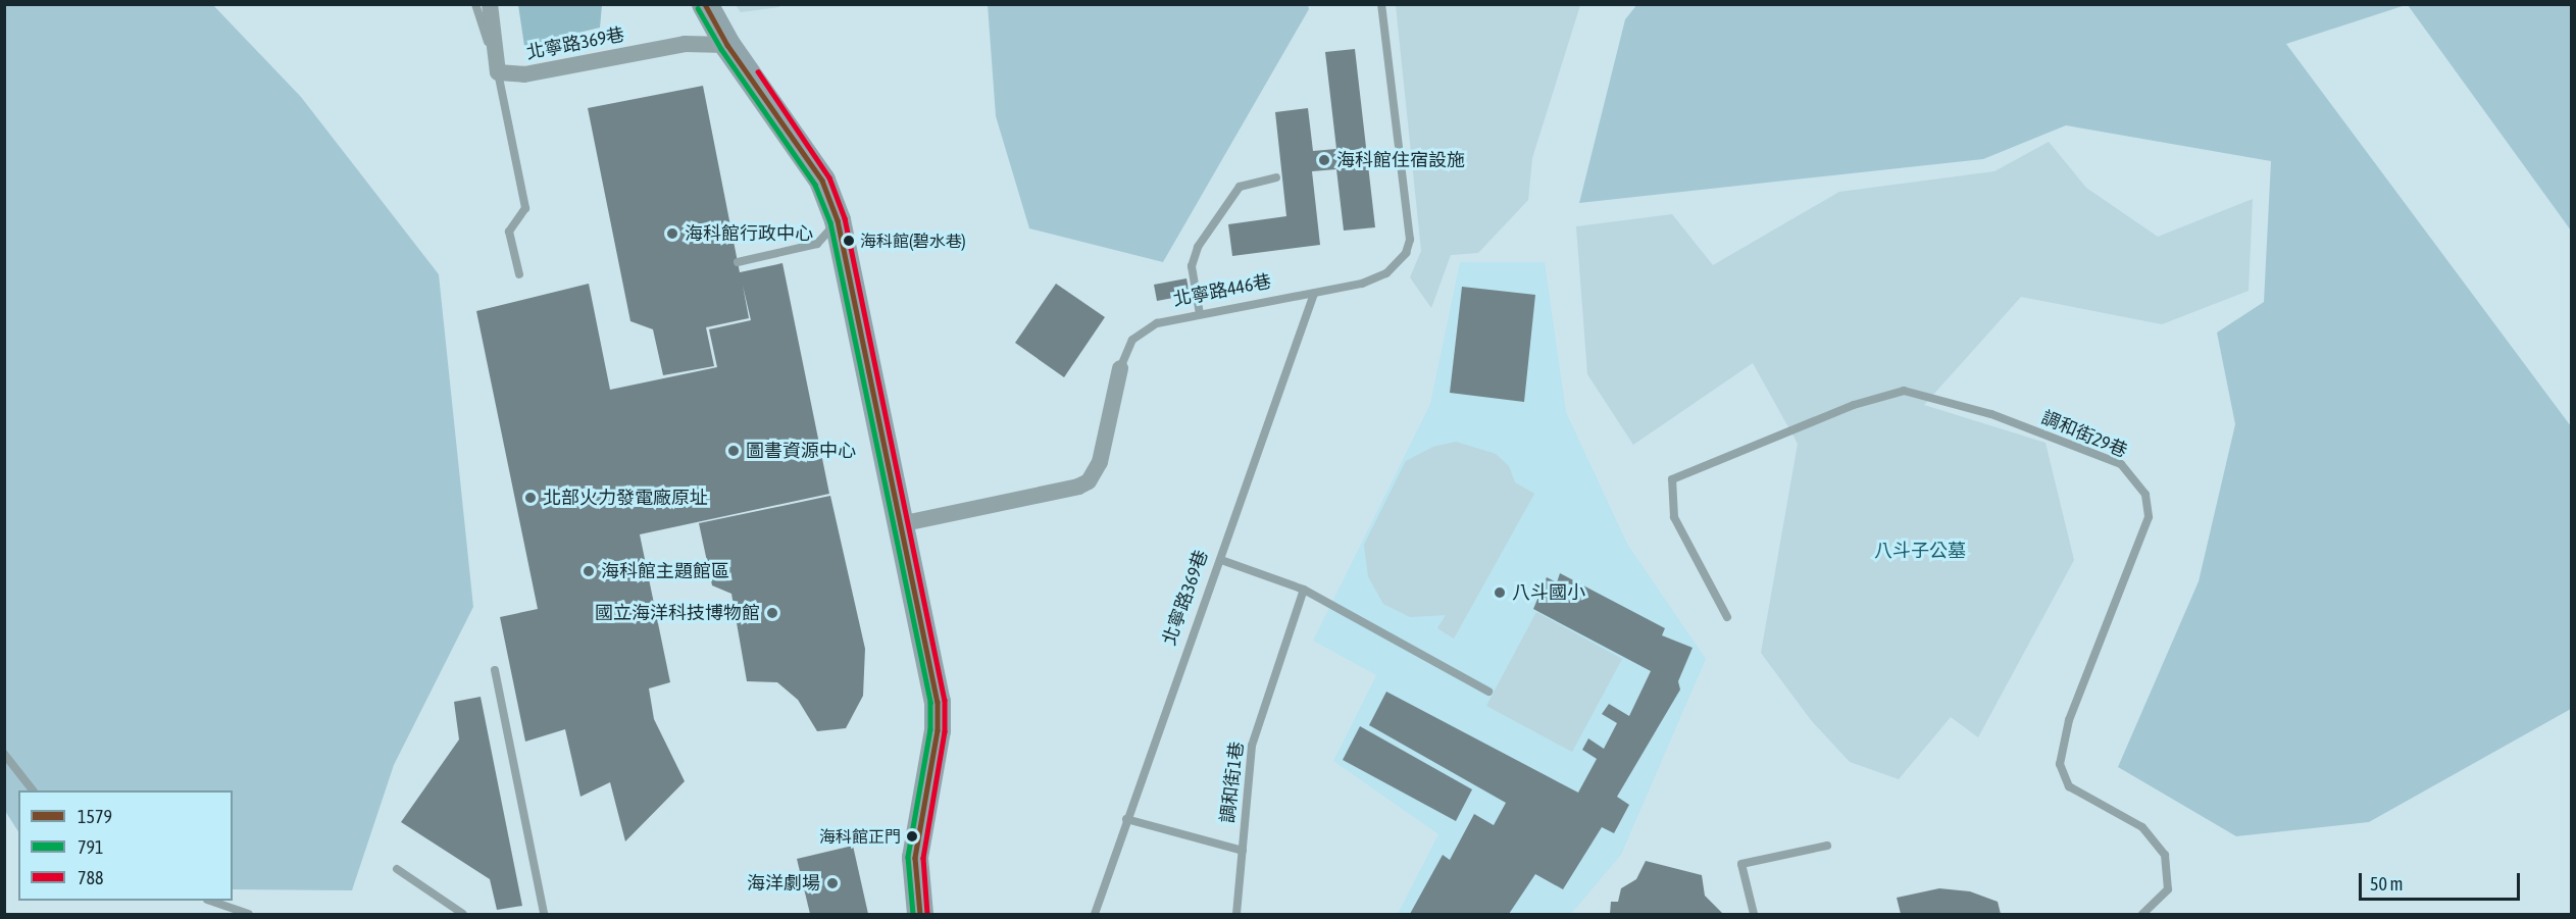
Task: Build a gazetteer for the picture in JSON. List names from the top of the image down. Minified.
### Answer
{"streets":{"street":["北寧路369巷","北寧路446巷"],"lane":["調和街29巷","調和街1巷"]},"crossings":[["北寧路369巷","北寧路446巷"]],"parks":["八斗子公墓"],"places":["海科館住宿設施","海科館行政中心","海科館(碧水巷)","圖書資源中心","北部火力發電廠原址","海科館主題館區","八斗國小","國立海洋科技博物館","海科館正門","海洋劇場"],"lines":["transit line 1579","transit line 791","transit line 788"],"legend":["1579","791","788"],"scale_bar":"50 m"}
